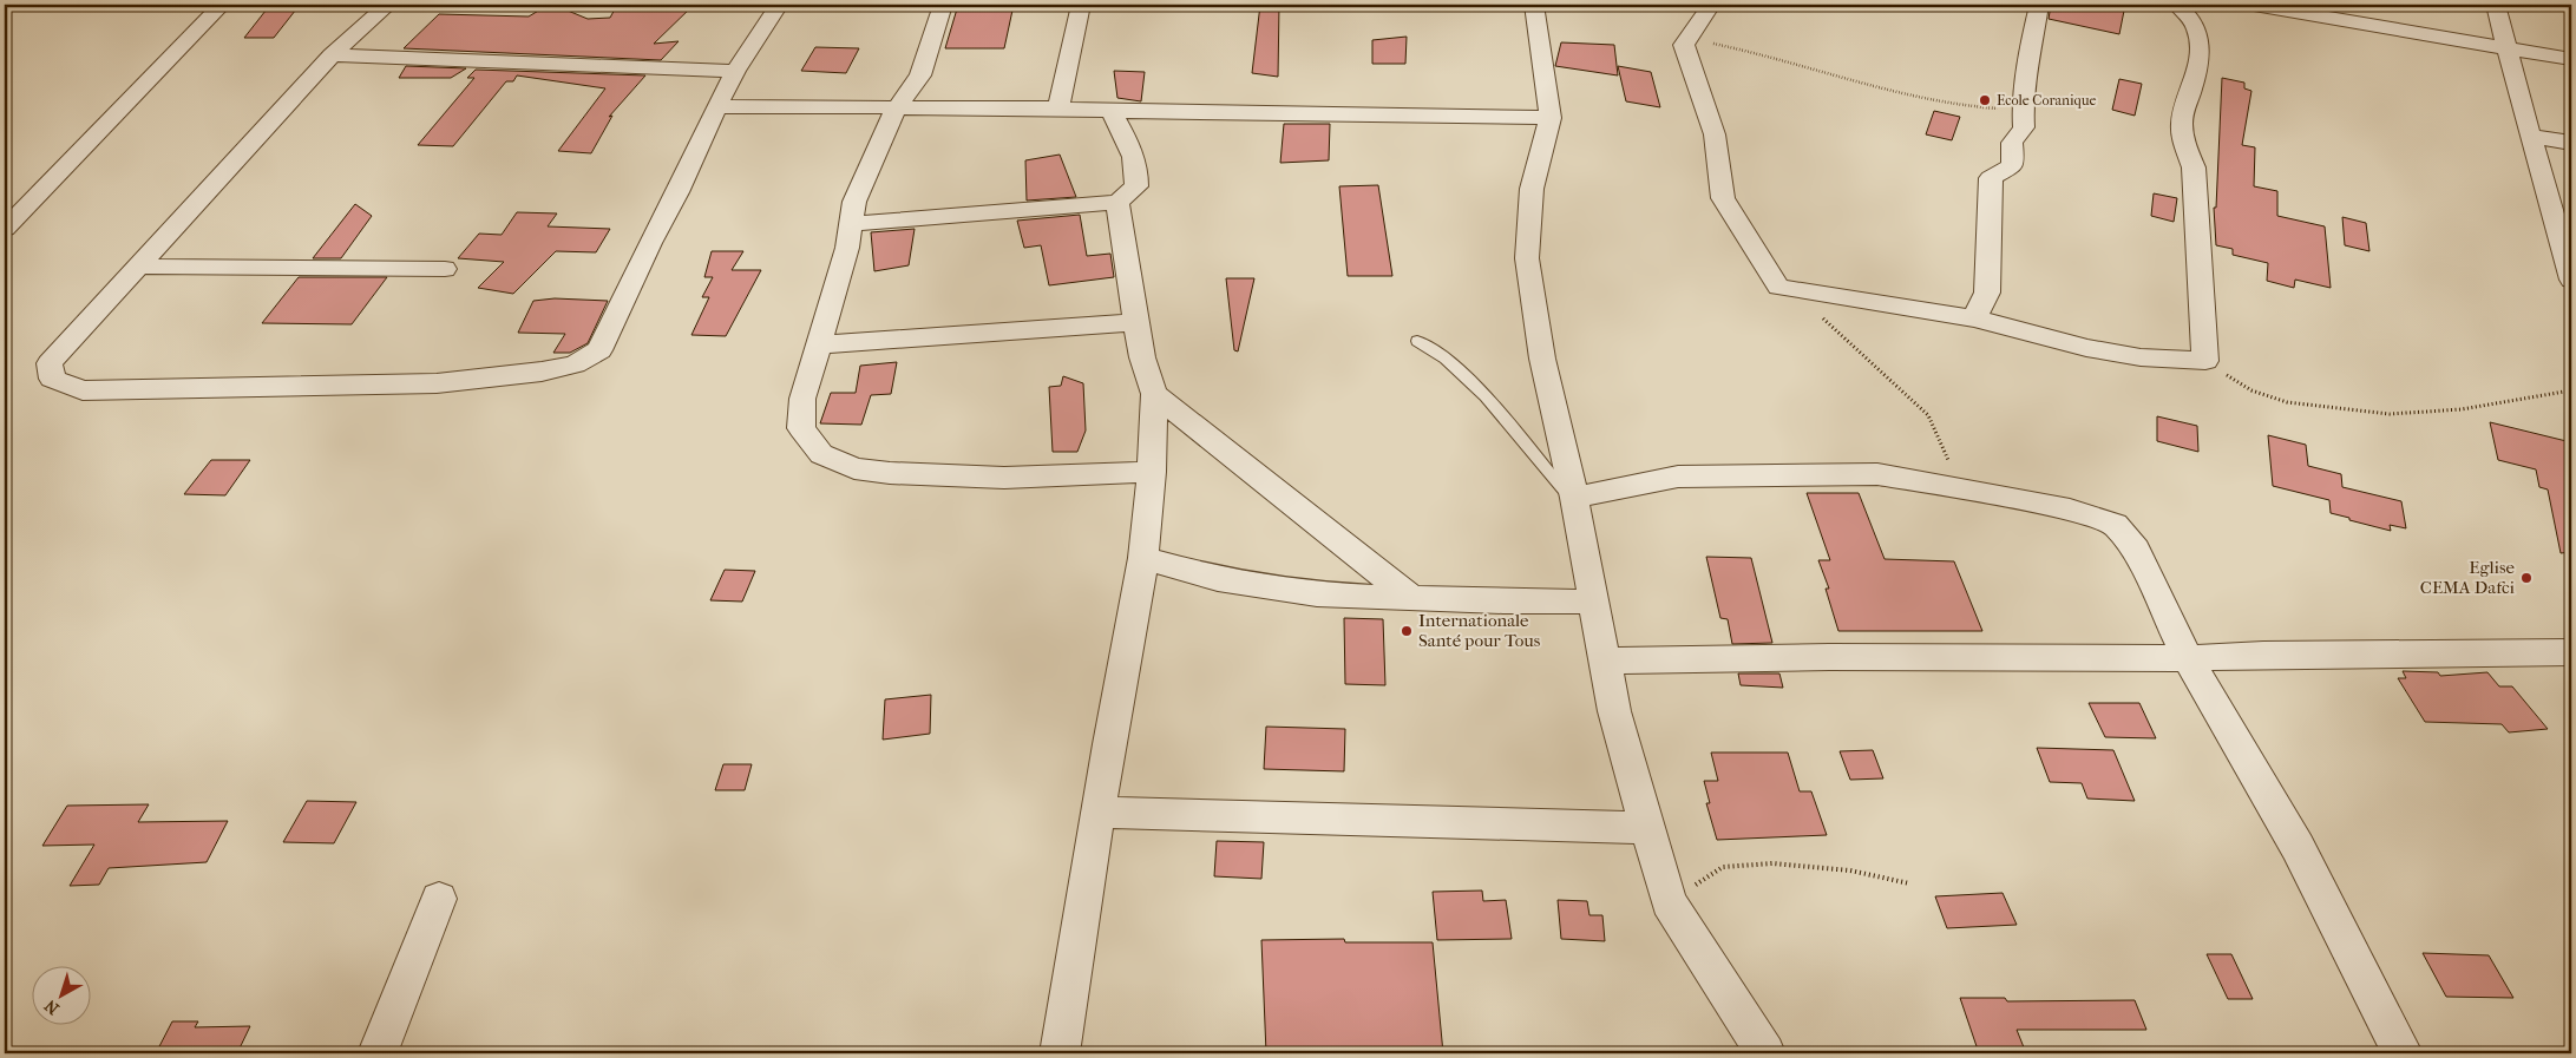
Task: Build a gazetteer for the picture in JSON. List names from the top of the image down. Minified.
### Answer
{"places":["Ecole Coranique","Eglise CEMA Dafci","Internationale Santé pour Tous"],"north":"bottom left"}
